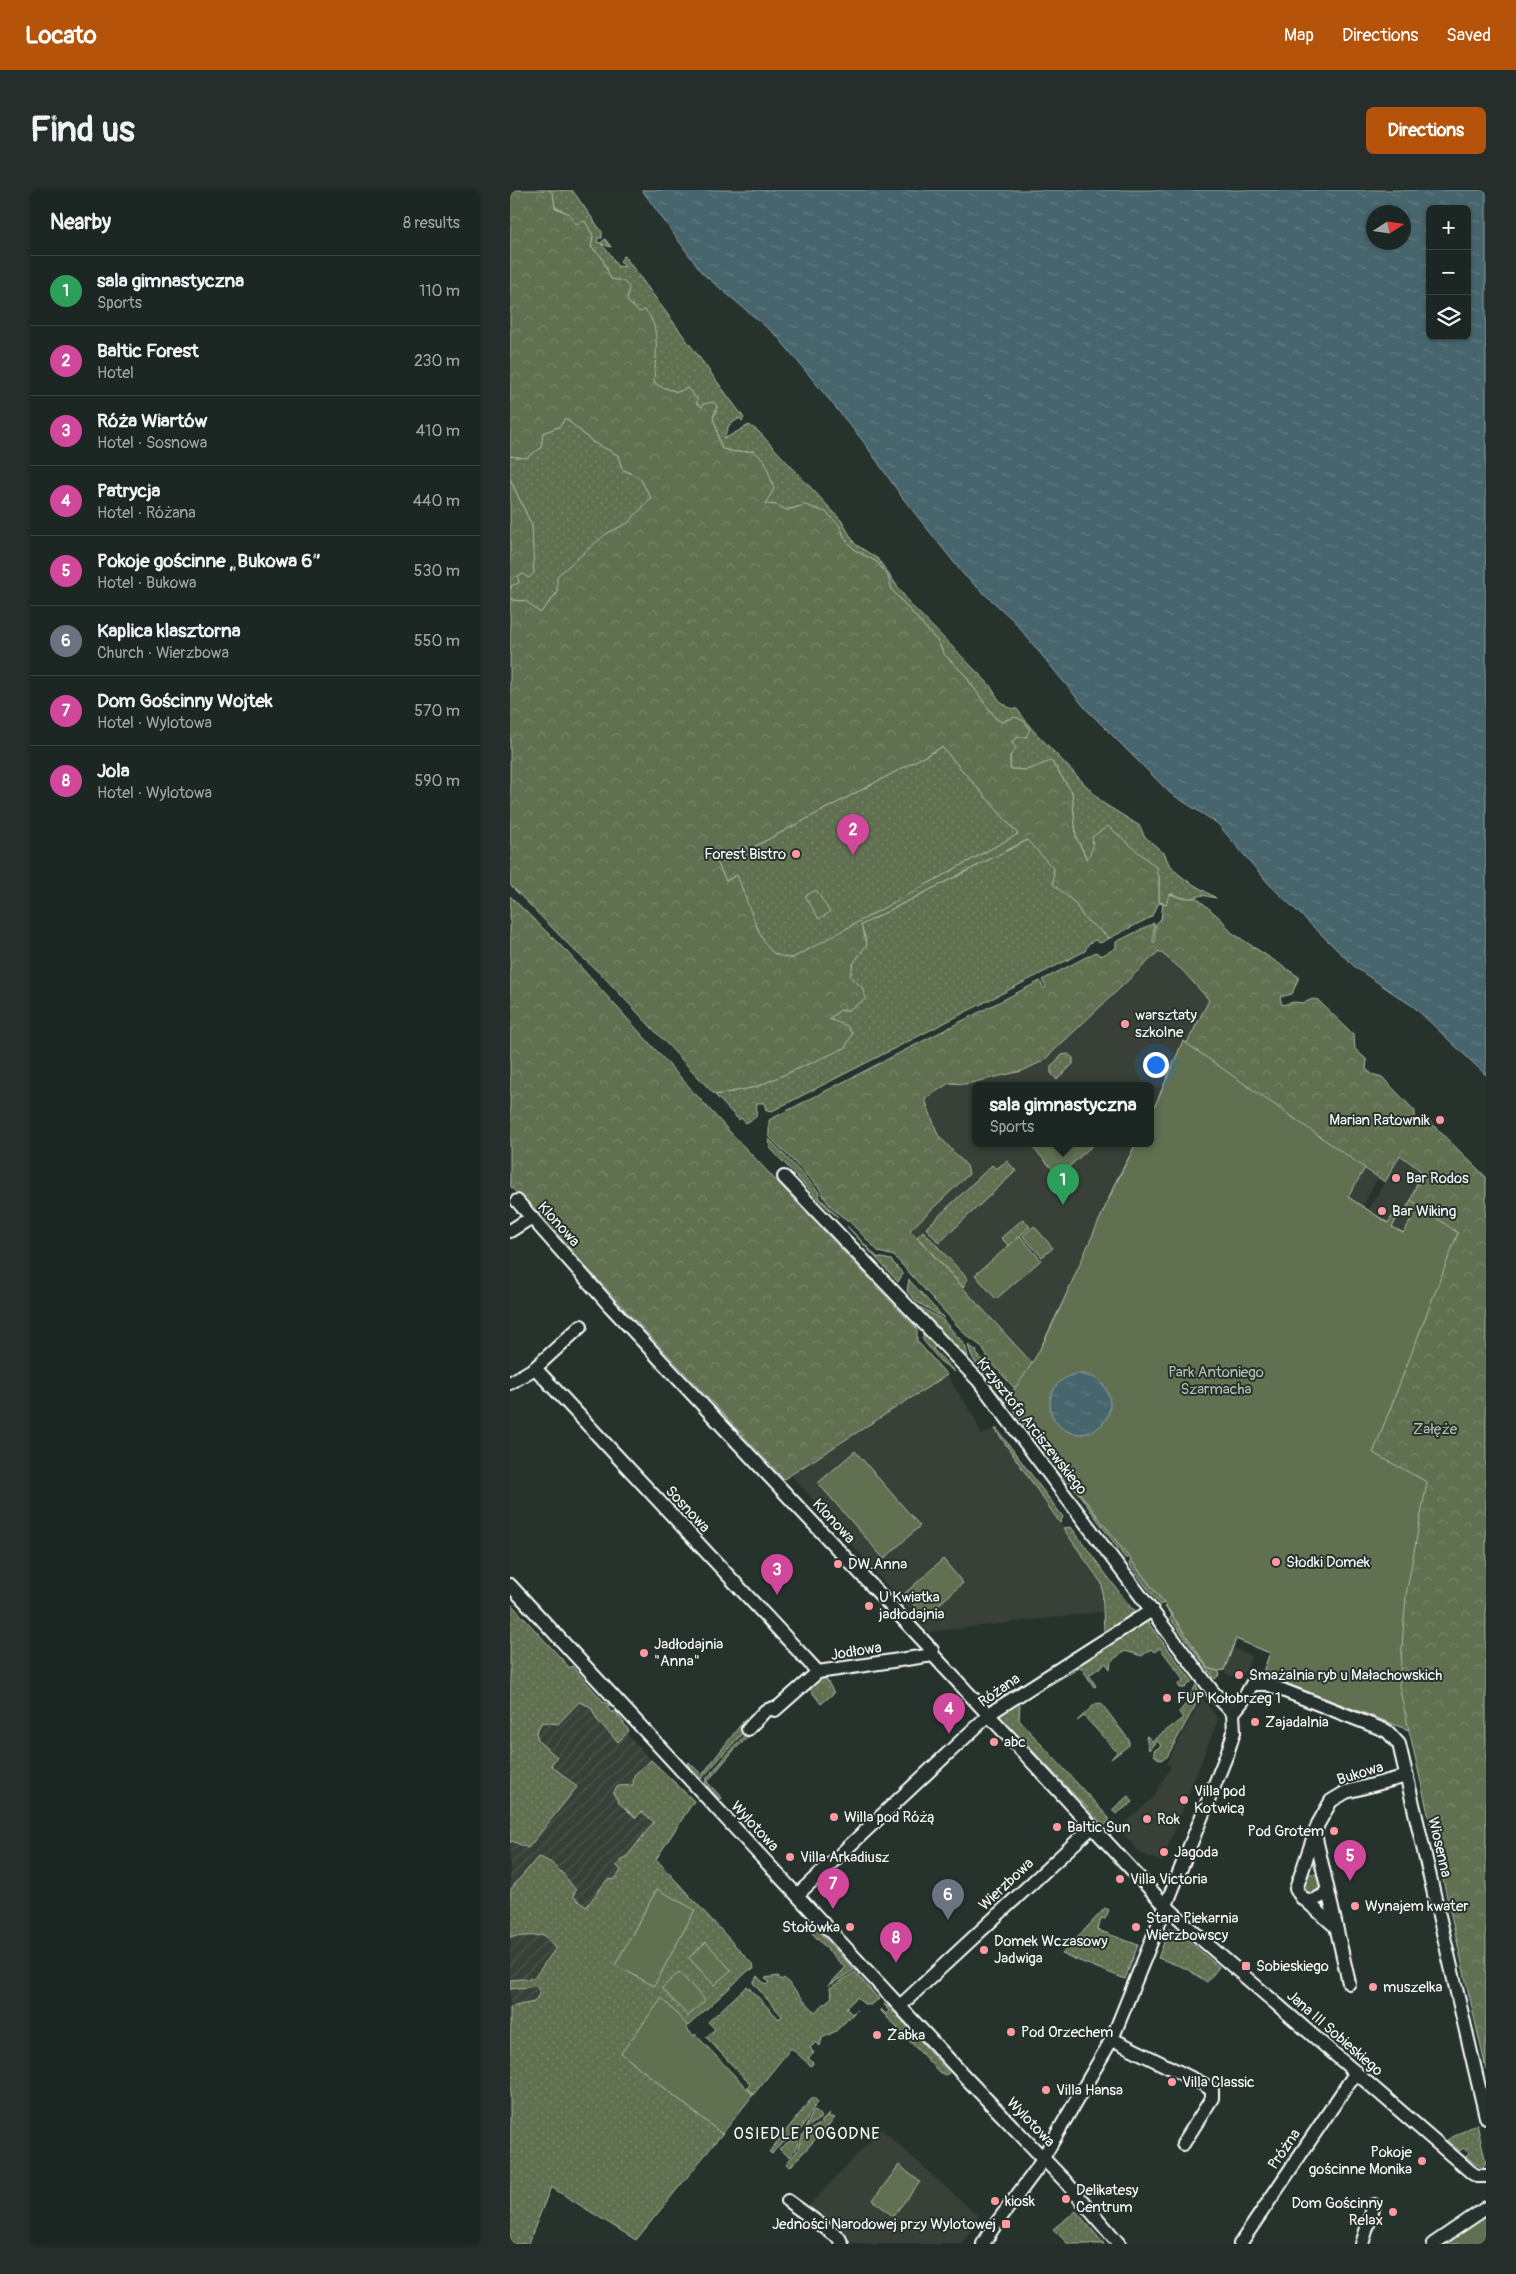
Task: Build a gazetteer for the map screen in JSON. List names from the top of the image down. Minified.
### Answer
{"streets":{"street":["Klonowa","Krzysztofa Arciszewskiego","Sosnowa","Jodłowa","Różana","Bukowa","Wylotowa","Wiosenna","Wierzbowa","Jana III Sobieskiego","Próżna"]},"crossings":[["Klonowa","Jodłowa"],["Klonowa","Różana"],["Klonowa","Wierzbowa"],["Klonowa","Jana III Sobieskiego"],["Krzysztofa Arciszewskiego","Różana"],["Krzysztofa Arciszewskiego","Wiosenna"],["Sosnowa","Jodłowa"],["Różana","Wylotowa"],["Bukowa","Wiosenna"],["Wylotowa","Wierzbowa"],["Jana III Sobieskiego","Próżna"]],"districts":["OSIEDLE POGODNE"],"parks":["Park Antoniego Szarmacha","Załęże"],"places":{"other":["Forest Bistro","warsztaty szkolne","Marian Ratownik","Bar Rodos","Bar Wiking","Słodki Domek","DW.Anna","U Kwiatka jadłodajnia","Jadłodajnia \"Anna\"","Smażalnia ryb u Małachowskich","FUP Kołobrzeg 1","Zajadalnia","abc","Villa pod Kotwicą","Willa pod Różą","Rok","Baltic Sun","Pod Grotem","Jagoda","Villa Arkadiusz","Villa Victoria","Wynajem kwater","Stołówka","Stara Piekarnia Wierzbowscy","Domek Wczasowy Jadwiga","muszelka","Pod Orzechem","Żabka","Villa Classic","Villa Hansa","Pokoje gościnne Monika","Delikatesy Centrum","kiosk","Dom Gościnny Relax"],"transit":["Sobieskiego","Jedności Narodowej przy Wylotowej"]},"north":"right","page":{"header":"Locato","nav":["Map","Directions","Saved"],"buttons":"Directions","title":"Find us","heading":["Nearby","8 results"],"map_buttons":["+","−"],"list":[{"mark":"1","name":"sala gimnastyczna","note":"Sports","value":"110 m"},{"mark":"2","name":"Baltic Forest","note":"Hotel","value":"230 m"},{"mark":"3","name":"Róża Wiartów","note":"Hotel · Sosnowa","value":"410 m"},{"mark":"4","name":"Patrycja","note":"Hotel · Różana","value":"440 m"},{"mark":"5","name":"Pokoje gościnne „Bukowa 6”","note":"Hotel · Bukowa","value":"530 m"},{"mark":"6","name":"Kaplica klasztorna","note":"Church · Wierzbowa","value":"550 m"},{"mark":"7","name":"Dom Gościnny Wojtek","note":"Hotel · Wylotowa","value":"570 m"},{"mark":"8","name":"Jola","note":"Hotel · Wylotowa","value":"590 m"}],"pins":["2","1","3","4","5","7","6","8"],"popup":["sala gimnastyczna","Sports"]}}
